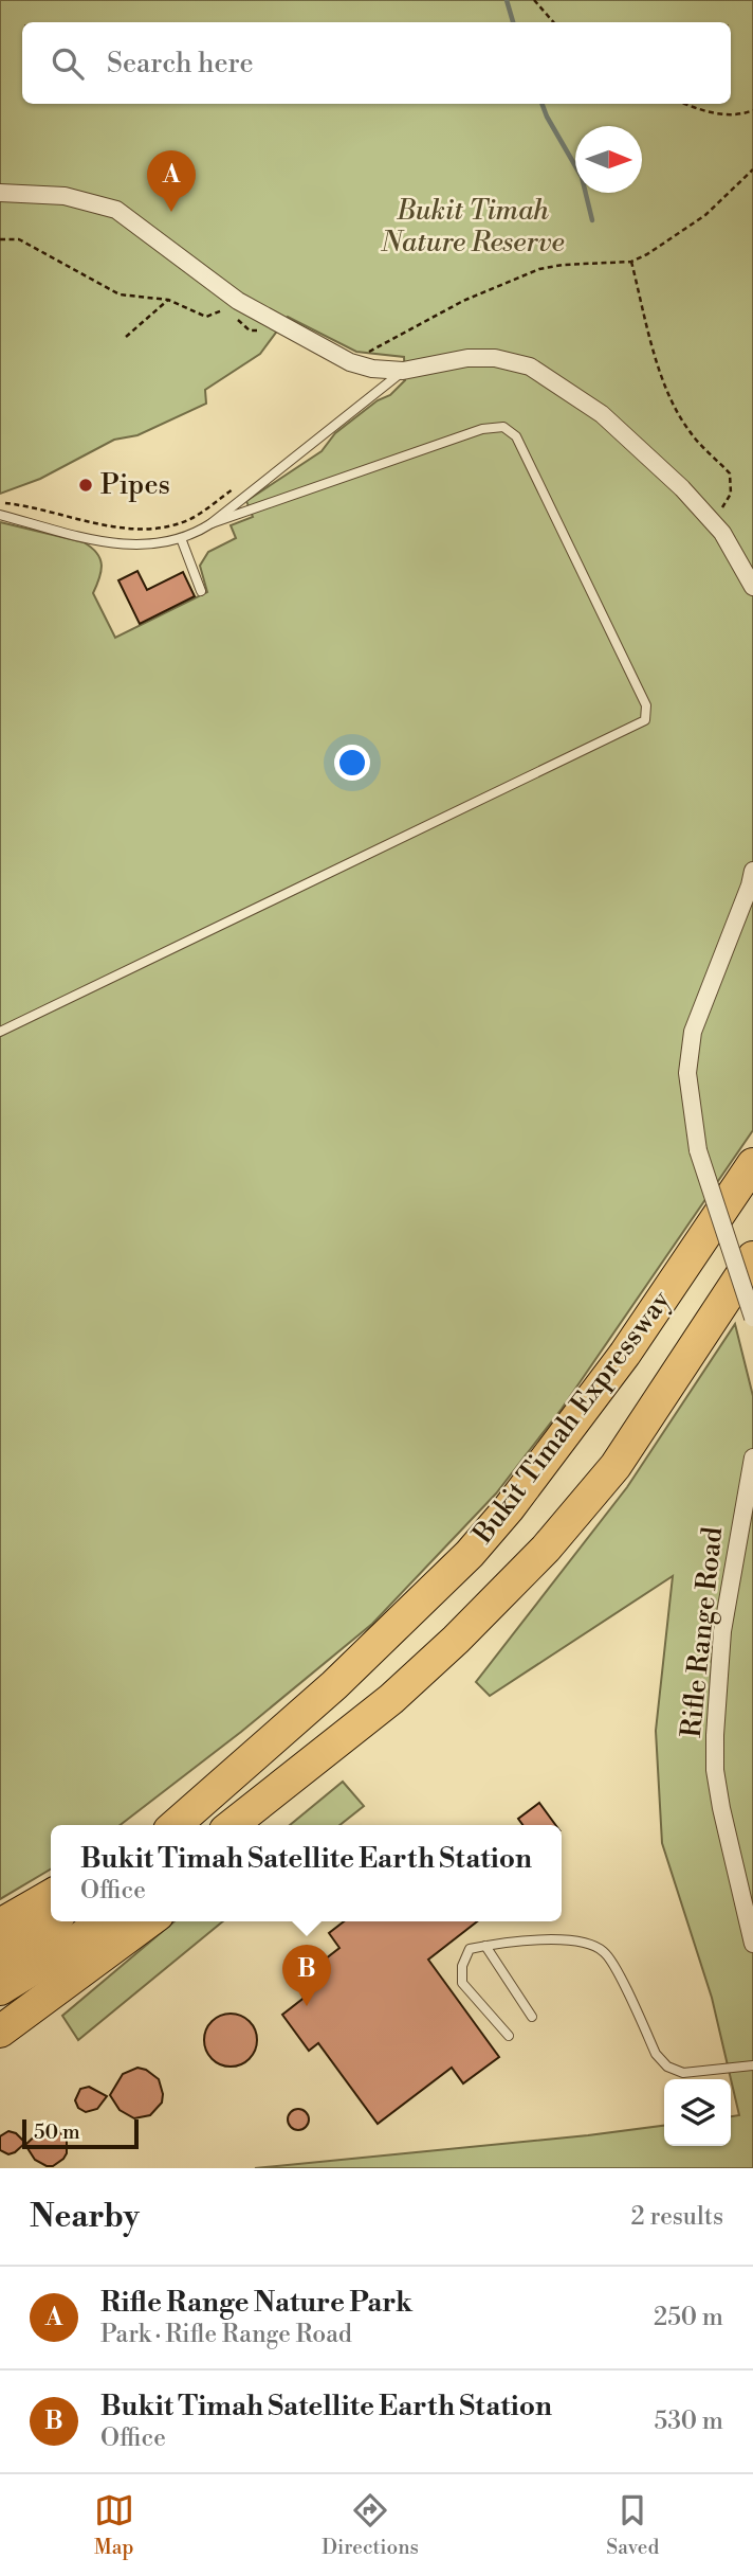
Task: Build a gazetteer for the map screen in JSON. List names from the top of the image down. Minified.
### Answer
{"streets":{"highway":["Bukit Timah Expressway"],"street":["Rifle Range Road"]},"parks":["Bukit Timah Nature Reserve"],"places":["Pipes"],"scale_bar":"50 m","north":"right","page":{"search":"Search here","pins":["A","B"],"popup":["Bukit Timah Satellite Earth Station","Office"],"scale":"50 m","heading":["Nearby","2 results"],"list":[{"mark":"A","name":"Rifle Range Nature Park","note":"Park · Rifle Range Road","value":"250 m"},{"mark":"B","name":"Bukit Timah Satellite Earth Station","note":"Office","value":"530 m"}],"nav":["Map","Directions","Saved"]}}
